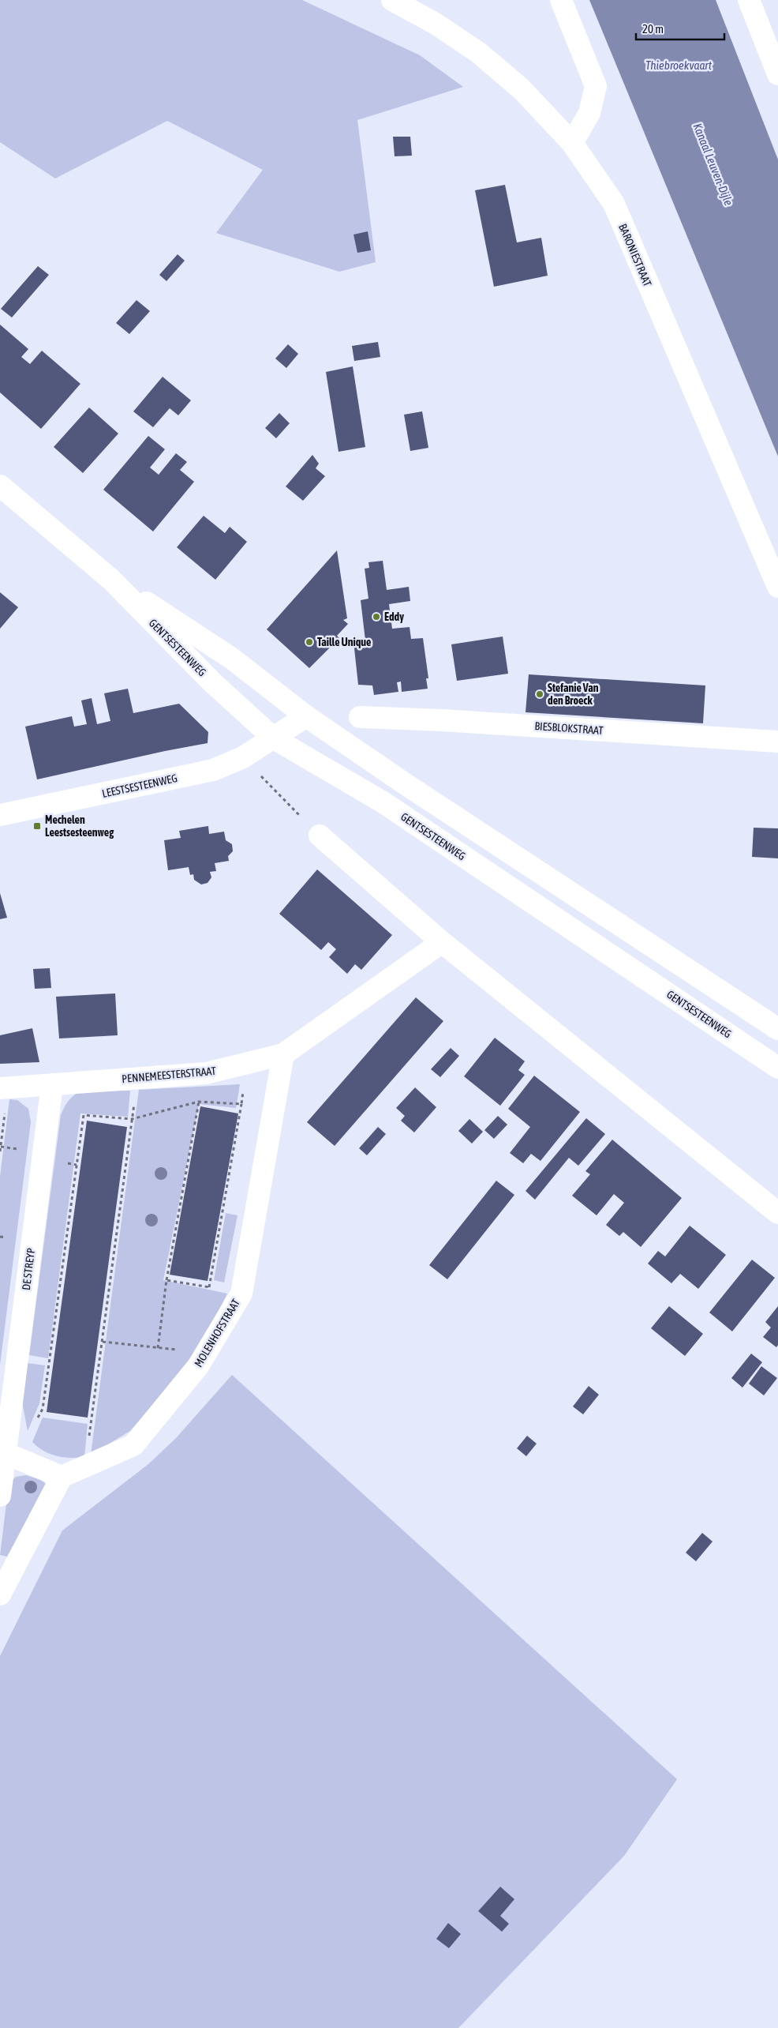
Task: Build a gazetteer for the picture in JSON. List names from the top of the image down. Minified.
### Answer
{"streets":{"street":["BARONIESTRAAT","GENTSESTEENWEG","BIESBLOKSTRAAT","LEESTSESTEENWEG","PENNEMEESTERSTRAAT","DE STREYP","MOLENHOFSTRAAT"]},"crossings":[["GENTSESTEENWEG","LEESTSESTEENWEG"],["PENNEMEESTERSTRAAT","DE STREYP"],["PENNEMEESTERSTRAAT","MOLENHOFSTRAAT"]],"water":["Thiebroekvaart","Kanaal Leuven-Dijle"],"places":{"other":["Eddy","Taille Unique","Stefanie Van den Broeck"],"transit":["Mechelen Leestsesteenweg"]},"scale_bar":"20 m"}
